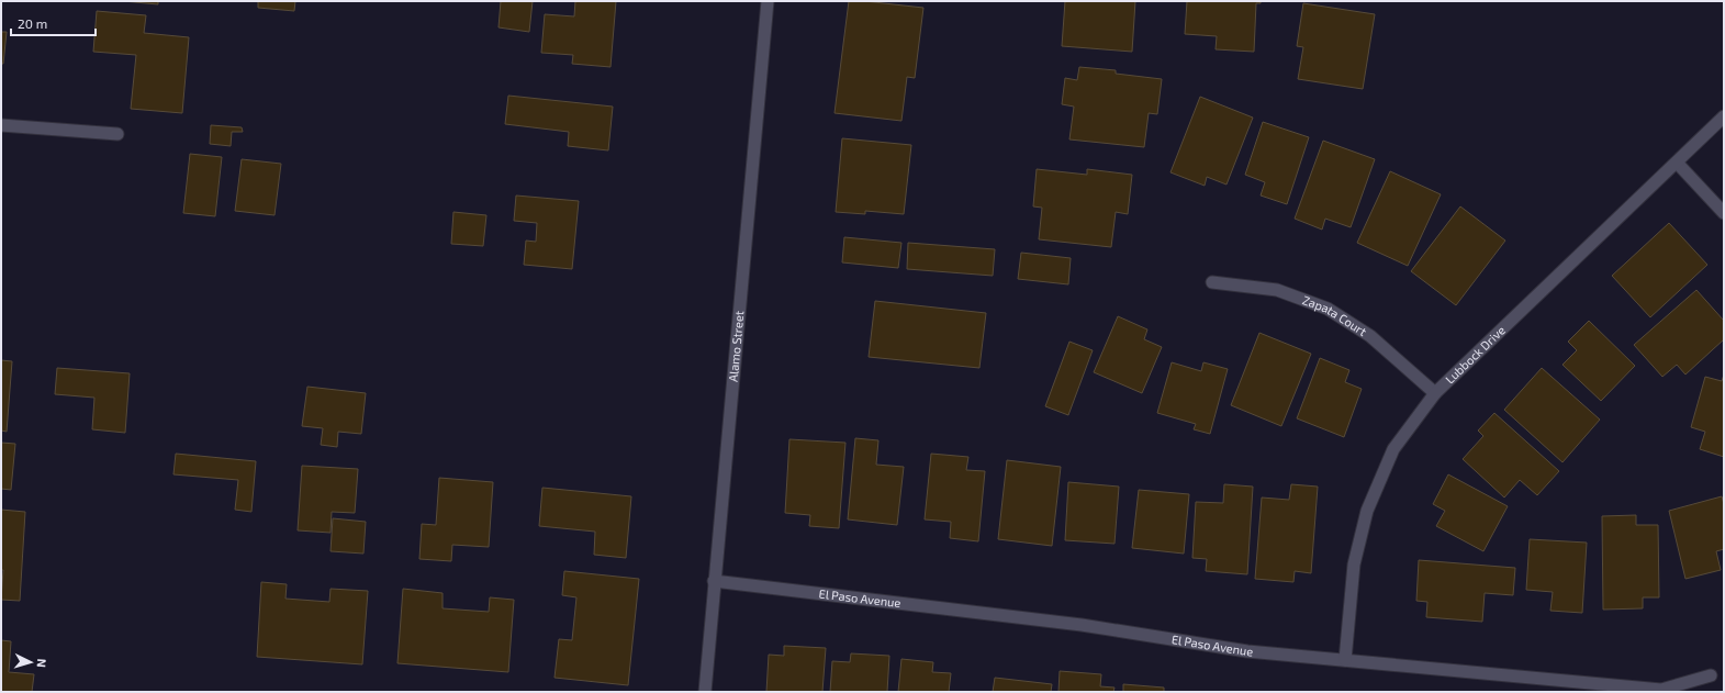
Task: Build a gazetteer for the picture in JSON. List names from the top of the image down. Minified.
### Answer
{"streets":{"street":["Zapata Court","Alamo Street","Lubbock Drive","El Paso Avenue"]},"crossings":[["Zapata Court","Lubbock Drive"],["Alamo Street","El Paso Avenue"],["Lubbock Drive","El Paso Avenue"]],"scale_bar":"20 m","north":"right"}
